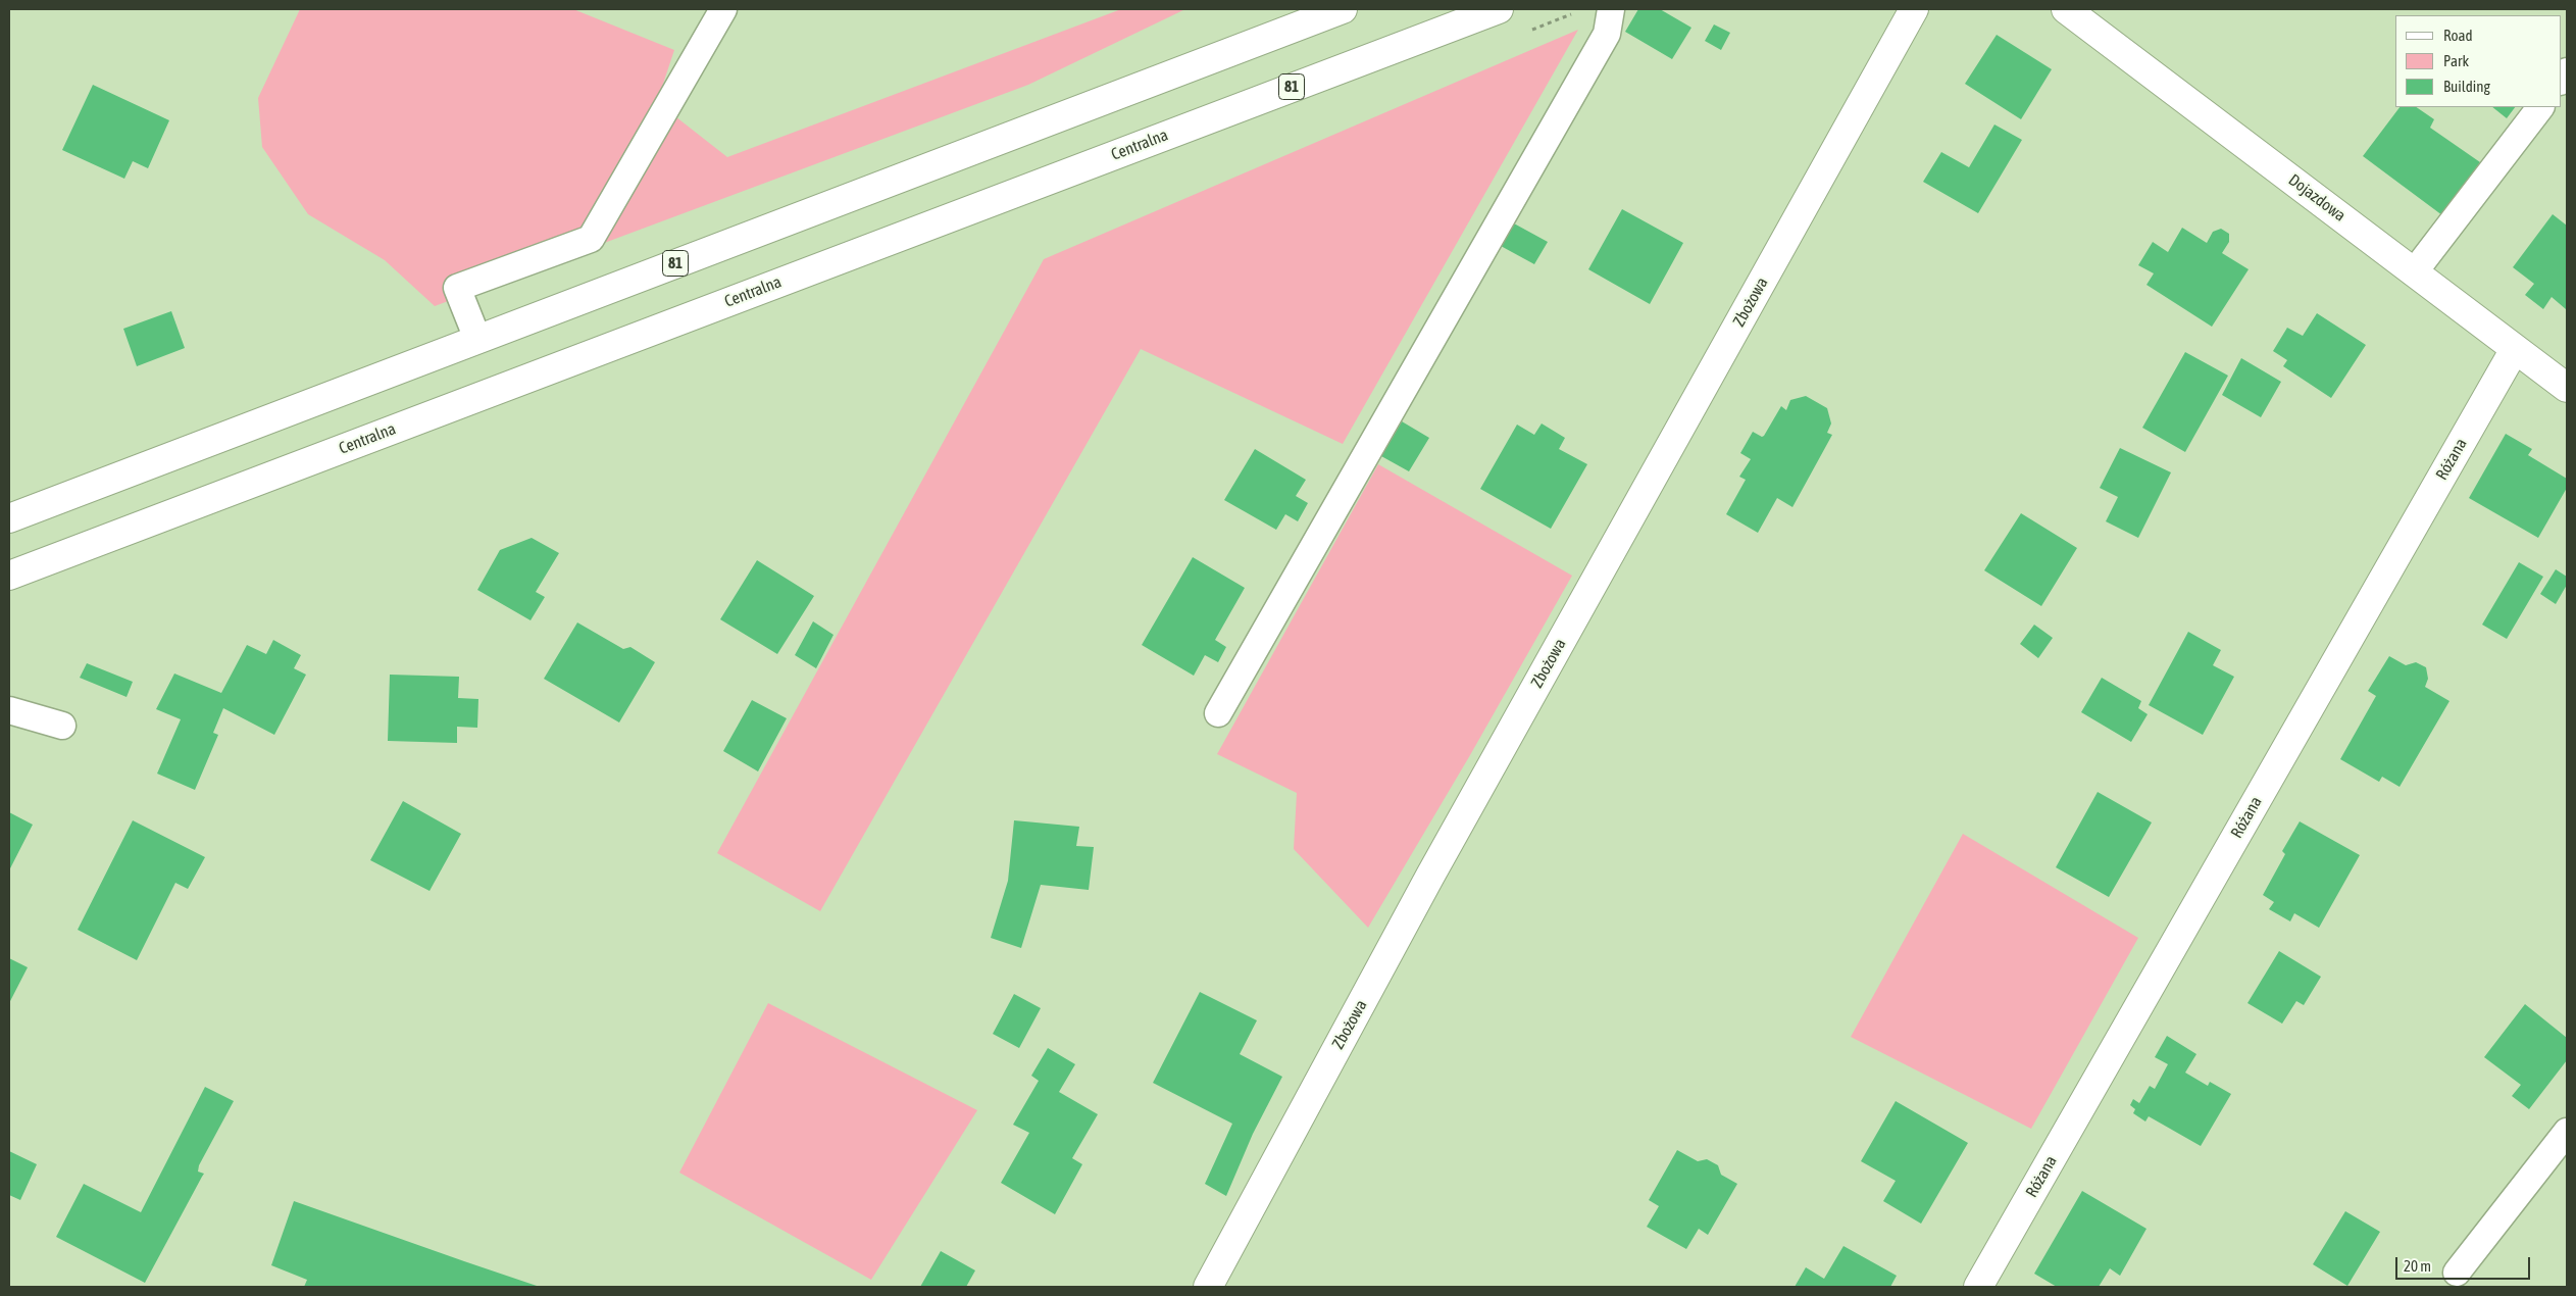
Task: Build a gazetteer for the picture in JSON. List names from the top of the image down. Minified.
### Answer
{"streets":{"street":["81","Centralna","Dojazdowa","Zbożowa","Różana"]},"crossings":[["Dojazdowa","Różana"]],"legend":["Road","Park","Building"],"scale_bar":"20 m"}
